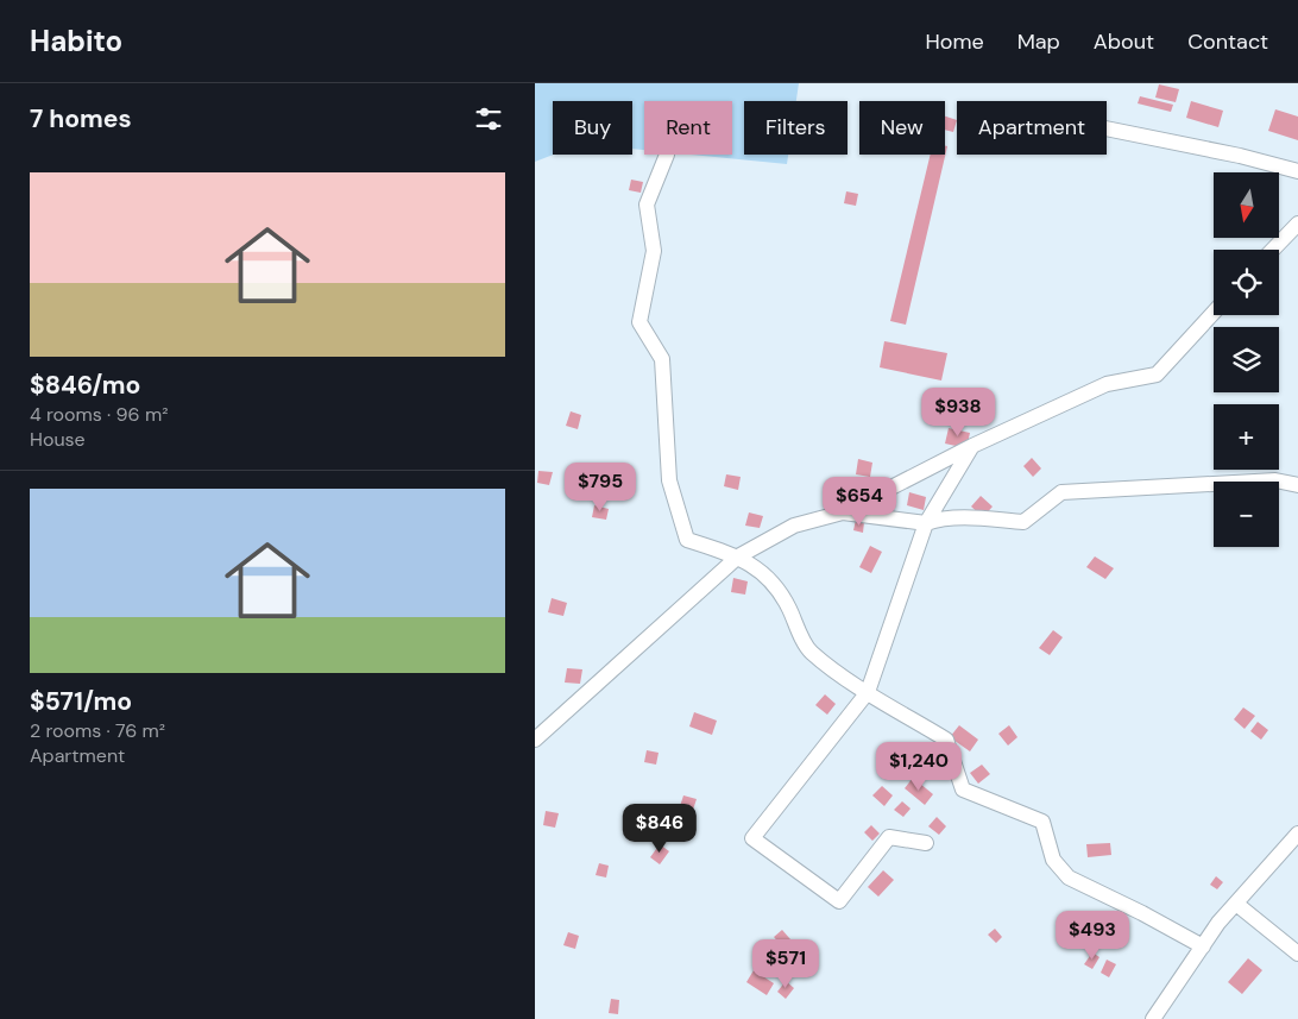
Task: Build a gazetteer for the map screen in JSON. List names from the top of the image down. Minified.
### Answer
{"north":"bottom","page":{"header":"Habito","nav":["Home","Map","About","Contact"],"heading":"7 homes","chip":["Buy","Rent","Filters","New","Apartment"],"list":[{"name":"$846/mo","note":"4 rooms · 96 m² · House"},{"name":"$571/mo","note":"2 rooms · 76 m² · Apartment"}],"map_buttons":["+","−"],"price":["$938","$795","$654","$1,240","$846","$493","$571"]}}
